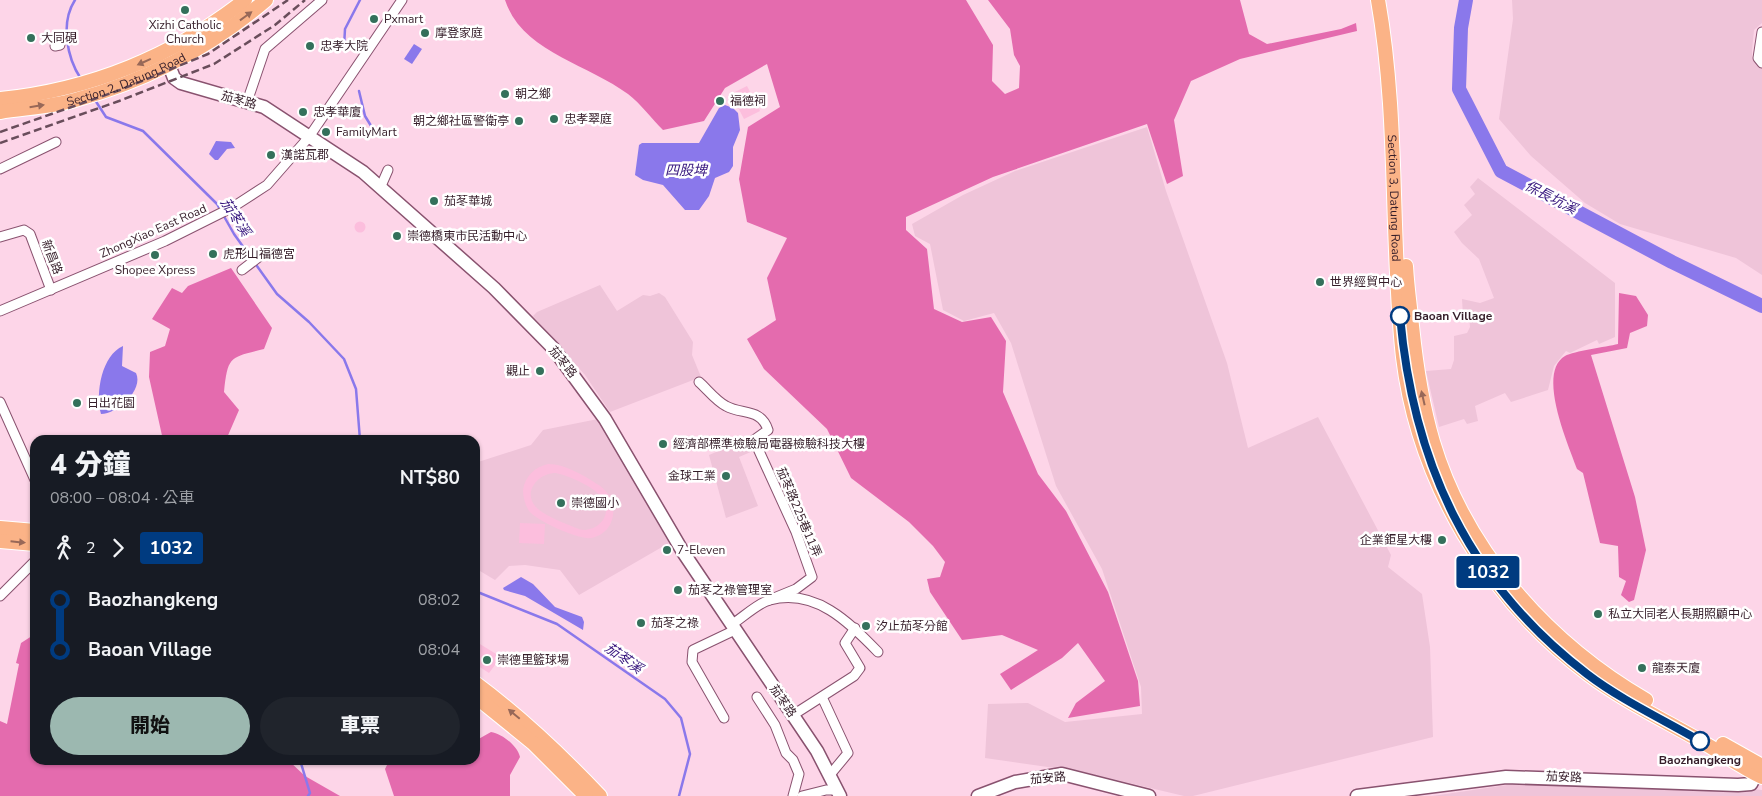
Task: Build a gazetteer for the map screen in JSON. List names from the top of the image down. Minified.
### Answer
{"streets":{"main road":["Section 2, Datung Road","Section 3, Datung Road"],"street":["茄苳路","ZhongXiao East Road","新昌路","茄苳路225巷11弄","茄安路"]},"crossings":[["Section 2, Datung Road","茄苳路"],["茄苳路","ZhongXiao East Road"],["Section 3, Datung Road","茄安路"],["ZhongXiao East Road","新昌路"]],"water":["四股埤","保長坑溪","茄苳溪"],"places":["Xizhi Catholic Church","Pxmart","摩登家庭","大同硯","忠孝大院","朝之鄉","福德祠","忠孝華廈","忠孝翠庭","朝之鄉社區警衛亭","FamilyMart","漢諾瓦郡","茄苳華城","崇德橋東市民活動中心","虎形山福德宮","Shopee Xpress","世界經貿中心","Baoan Village","觀止","日出花園","經濟部標準檢驗局電器檢驗科技大樓","金球工業","崇德國小","企業鉅星大樓","7-Eleven","茄苳之祿管理室","私立大同老人長期照顧中心","茄苳之祿","汐止茄苳分館","崇德里籃球場","龍泰天廈","Baozhangkeng"],"lines":["bus line 1032"],"page":{"on_map":"1032","heading":["4 分鐘","08:00 – 08:04 · 公車","NT$80"],"legs":["2","1032"],"list":[{"name":"Baozhangkeng","value":"08:02"},{"name":"Baoan Village","value":"08:04"}],"buttons":["開始","車票"]}}
